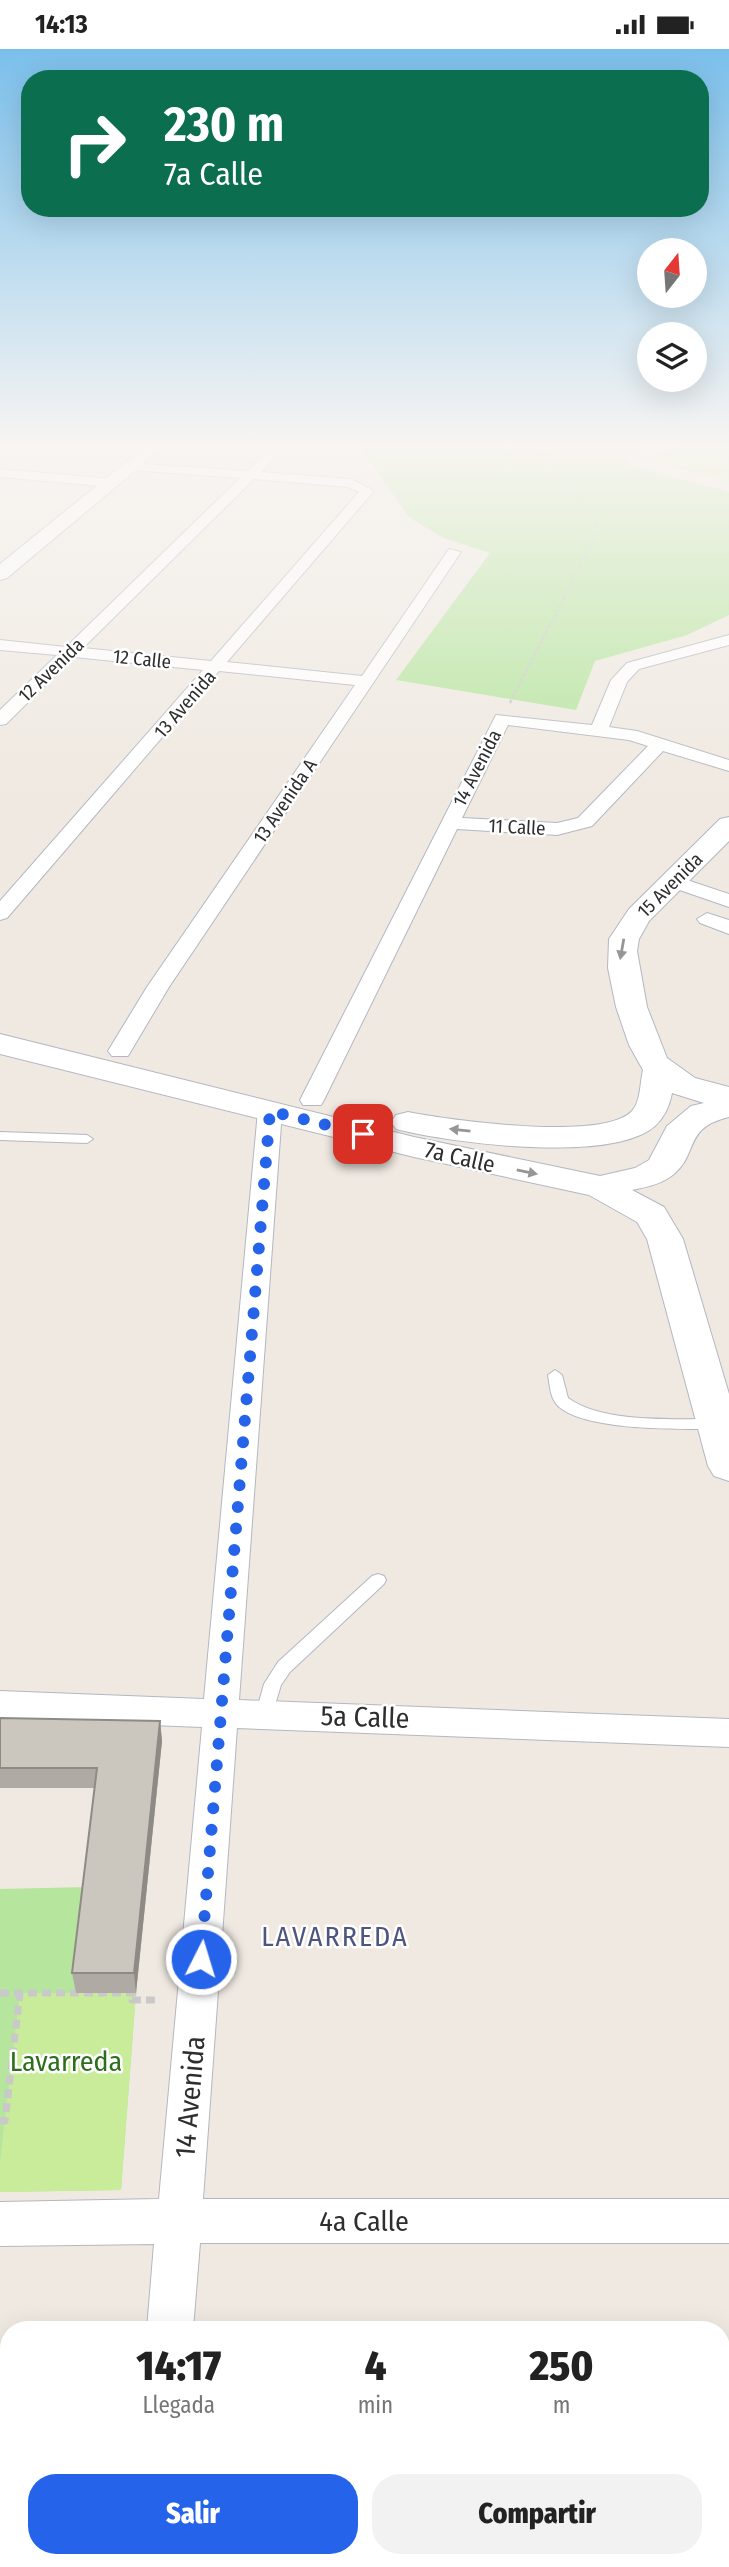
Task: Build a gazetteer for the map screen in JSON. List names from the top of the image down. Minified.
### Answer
{"streets":{"main road":["15 Avenida","7a Calle"],"street":["12 Calle","12 Avenida","13 Avenida","14 Avenida","13 Avenida A","11 Calle","5a Calle","4a Calle"]},"crossings":[["12 Calle","12 Avenida"],["12 Calle","13 Avenida"],["12 Calle","13 Avenida A"],["14 Avenida","11 Calle"],["14 Avenida","7a Calle"],["14 Avenida","5a Calle"],["14 Avenida","4a Calle"],["13 Avenida A","7a Calle"],["15 Avenida","7a Calle"]],"one_way":["15 Avenida"],"districts":["LAVARREDA"],"parks":["Lavarreda"],"north":"top","page":{"status":"14:13","turn":["230 m","7a Calle"],"eta":["14:17","Llegada","4","min","250","m"],"buttons":["Salir","Compartir"]}}
